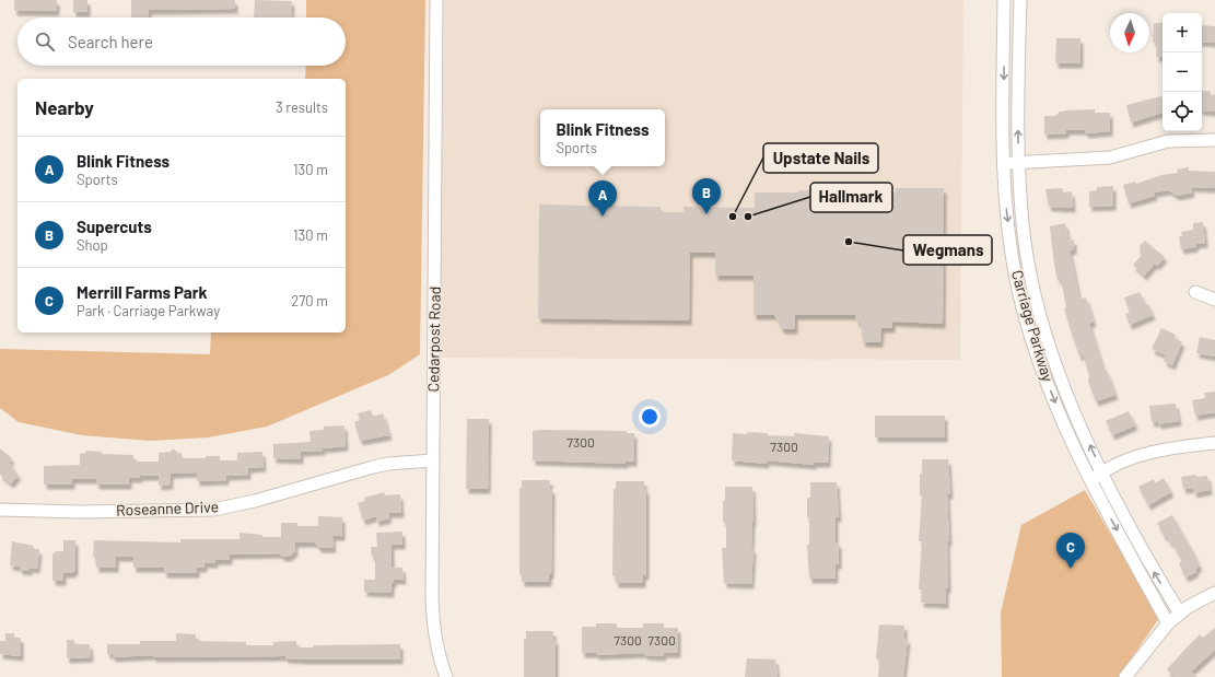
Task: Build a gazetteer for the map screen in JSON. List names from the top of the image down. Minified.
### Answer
{"streets":{"street":["Carriage Parkway","Cedarpost Road","Roseanne Drive"]},"crossings":[["Cedarpost Road","Roseanne Drive"]],"places":["Upstate Nails","Hallmark","Wegmans"],"house_numbers":["7300","7300","7300","7300"],"north":"bottom","page":{"map_buttons":["+","−"],"search":"Search here","heading":["Nearby","3 results"],"popup":["Blink Fitness","Sports"],"list":[{"mark":"A","name":"Blink Fitness","note":"Sports","value":"130 m"},{"mark":"B","name":"Supercuts","note":"Shop","value":"130 m"},{"mark":"C","name":"Merrill Farms Park","note":"Park · Carriage Parkway","value":"270 m"}],"pins":["B","A","C"]}}
